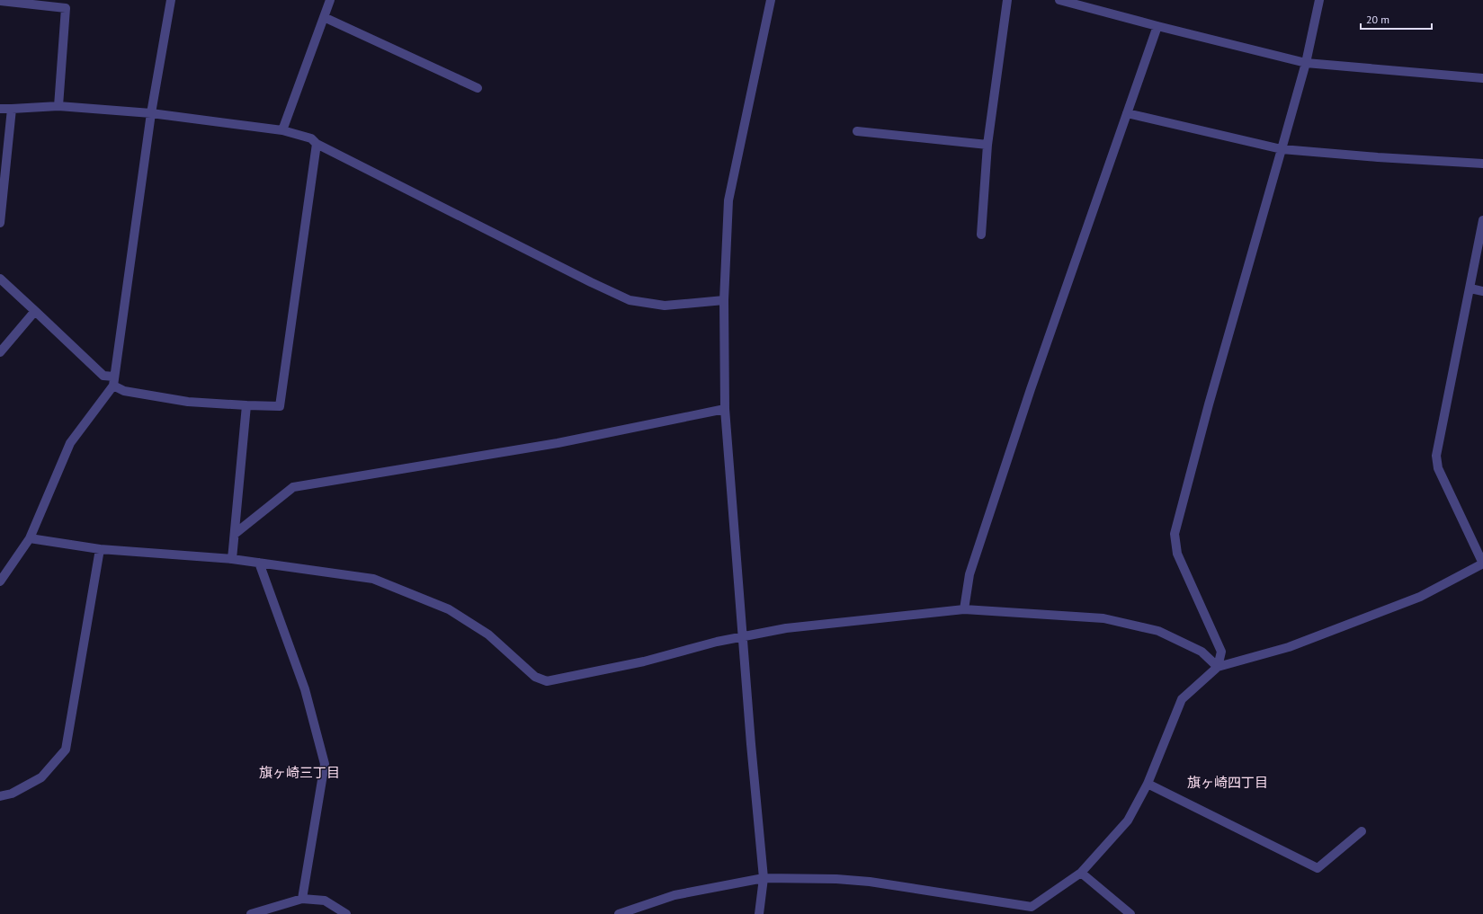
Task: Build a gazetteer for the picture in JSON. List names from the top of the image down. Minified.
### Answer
{"districts":["旗ヶ崎三丁目","旗ヶ崎四丁目"],"scale_bar":"20 m"}
